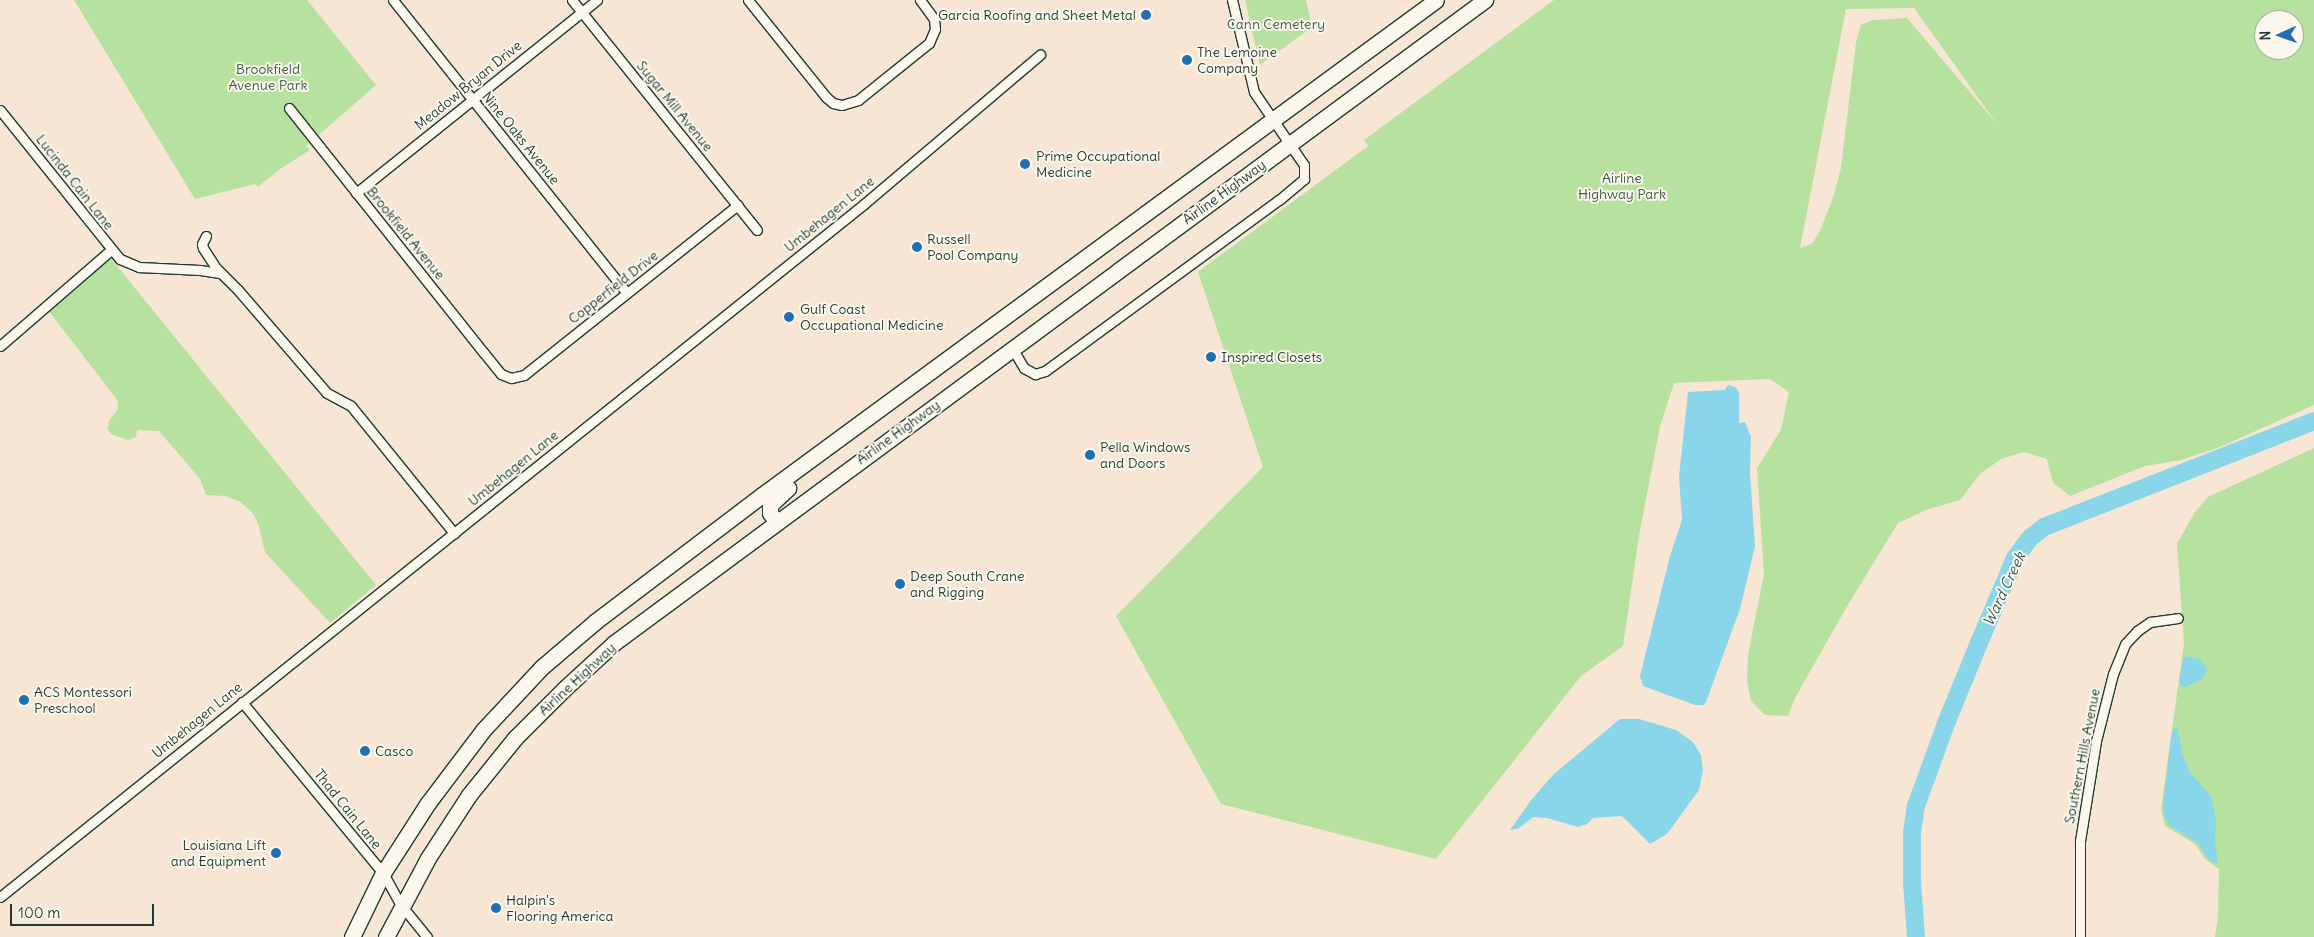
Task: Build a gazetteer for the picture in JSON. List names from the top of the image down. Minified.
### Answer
{"streets":{"highway":["Airline Highway"],"street":["Meadow Bryan Drive","Sugar Mill Avenue","Nine Oaks Avenue","Lucinda Cain Lane","Umbehagen Lane","Brookfield Avenue","Copperfield Drive","Southern Hills Avenue","Thad Cain Lane"]},"crossings":[["Meadow Bryan Drive","Sugar Mill Avenue"],["Meadow Bryan Drive","Nine Oaks Avenue"],["Meadow Bryan Drive","Brookfield Avenue"],["Sugar Mill Avenue","Copperfield Drive"],["Nine Oaks Avenue","Copperfield Drive"],["Airline Highway","Thad Cain Lane"],["Umbehagen Lane","Thad Cain Lane"],["Brookfield Avenue","Copperfield Drive"]],"water":["Ward Creek"],"parks":["Cann Cemetery","Brookfield Avenue Park","Airline Highway Park"],"places":["Garcia Roofing and Sheet Metal","The Lemoine Company","Prime Occupational Medicine","Russell Pool Company","Gulf Coast Occupational Medicine","Inspired Closets","Pella Windows and Doors","Deep South Crane and Rigging","ACS Montessori Preschool","Casco","Louisiana Lift and Equipment","Halpin's Flooring America"],"scale_bar":"100 m","north":"left"}
